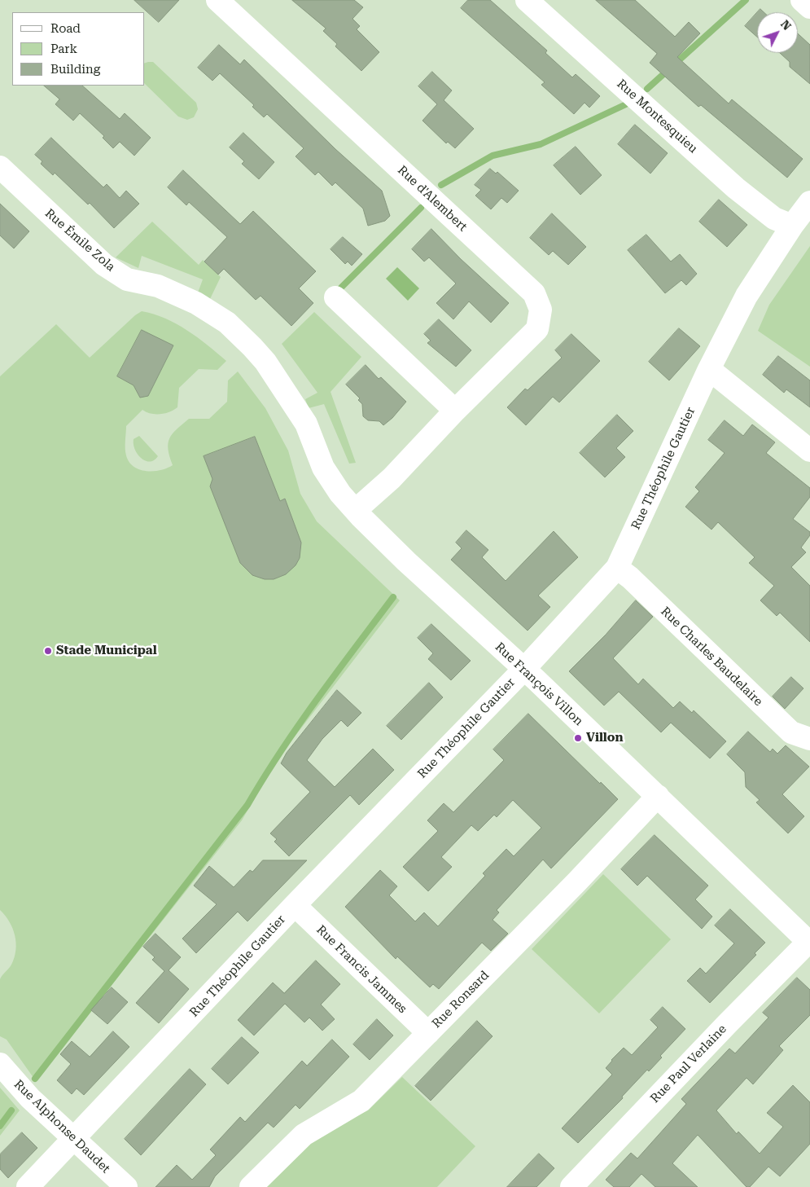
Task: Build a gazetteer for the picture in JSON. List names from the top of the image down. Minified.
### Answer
{"streets":{"street":["Rue Montesquieu","Rue d'Alembert","Rue Émile Zola","Rue Théophile Gautier","Rue Charles Baudelaire","Rue François Villon","Rue Francis Jammes","Rue Ronsard","Rue Paul Verlaine","Rue Alphonse Daudet"]},"crossings":[["Rue Montesquieu","Rue Théophile Gautier"],["Rue d'Alembert","Rue Émile Zola"],["Rue d'Alembert","Rue François Villon"],["Rue Émile Zola","Rue François Villon"],["Rue Théophile Gautier","Rue Charles Baudelaire"],["Rue Théophile Gautier","Rue François Villon"],["Rue Théophile Gautier","Rue Francis Jammes"],["Rue Théophile Gautier","Rue Alphonse Daudet"],["Rue François Villon","Rue Ronsard"],["Rue François Villon","Rue Paul Verlaine"],["Rue Francis Jammes","Rue Ronsard"]],"places":["Stade Municipal","Villon"],"legend":["Road","Park","Building"],"north":"top right"}
